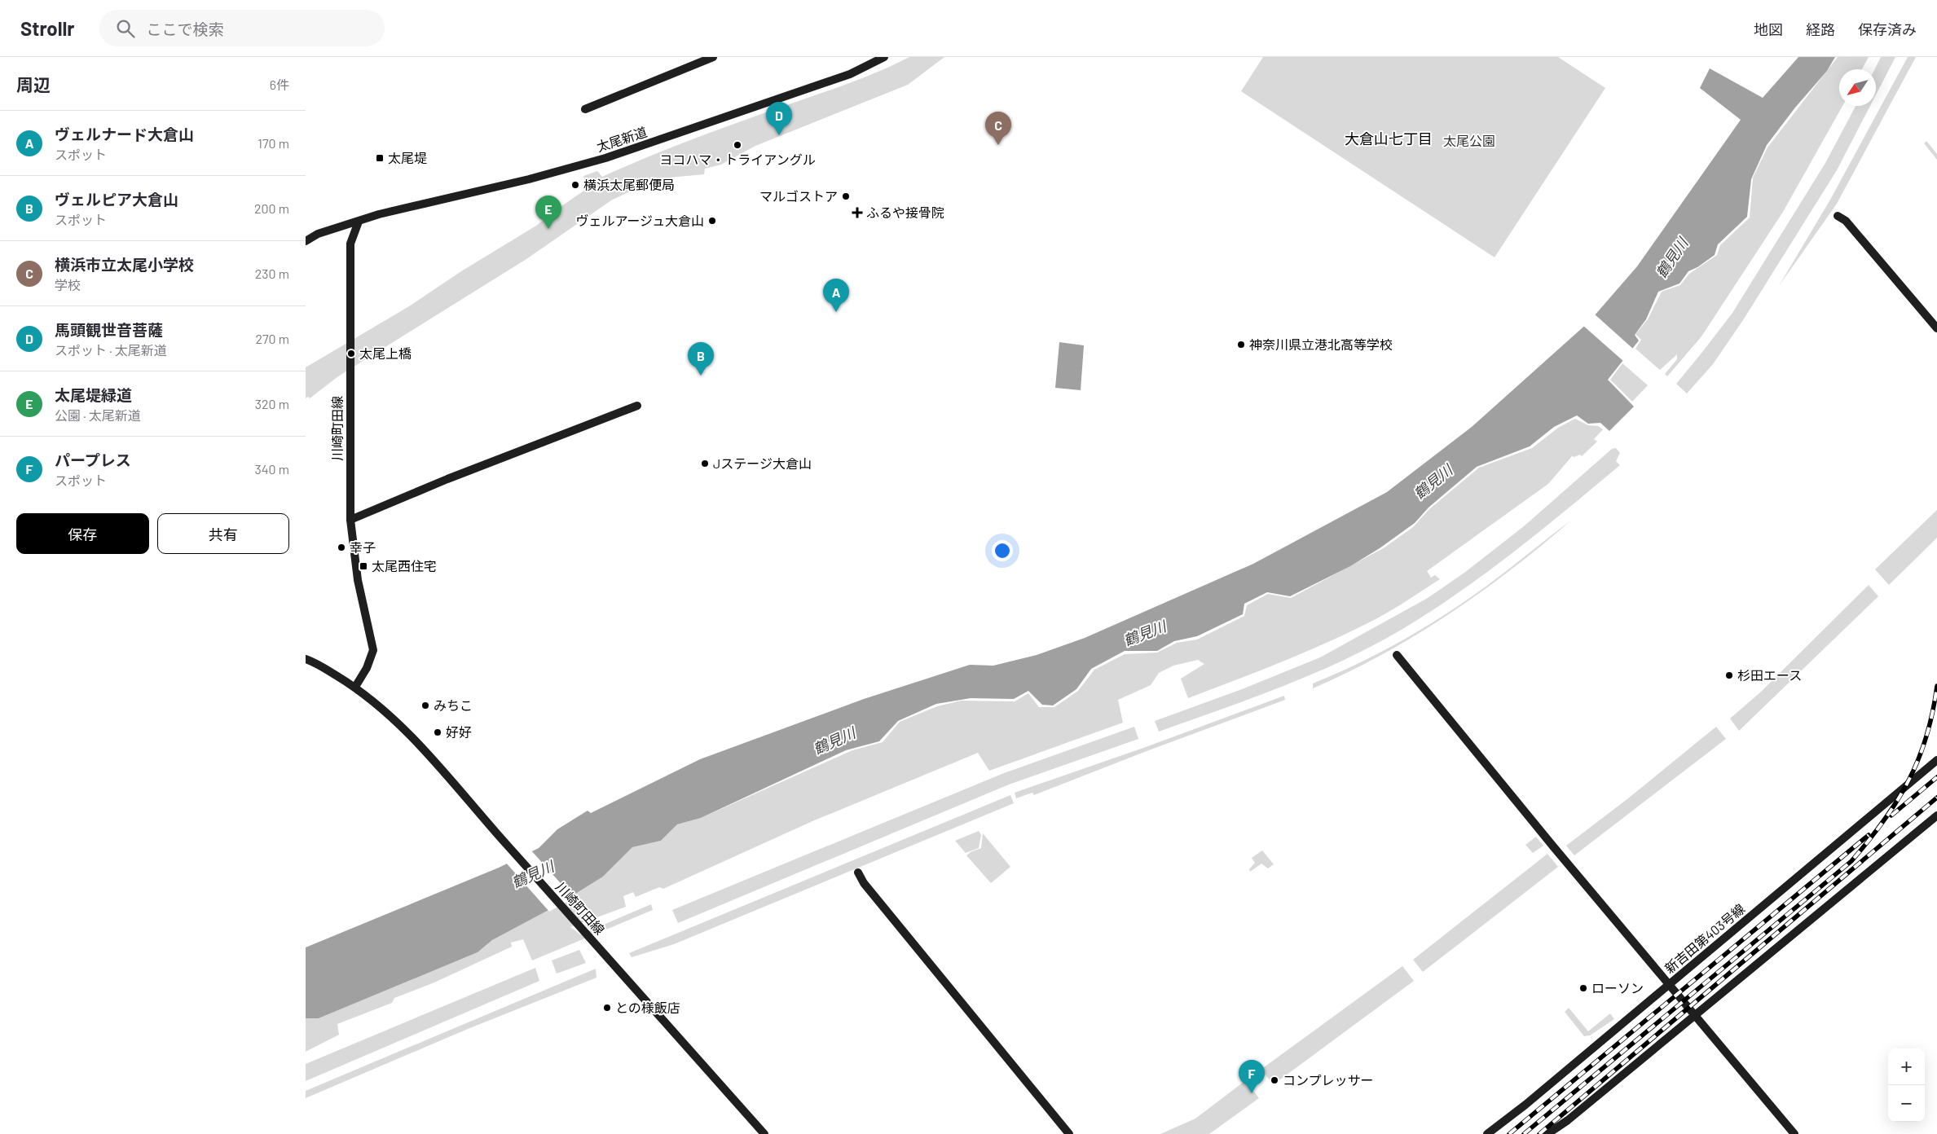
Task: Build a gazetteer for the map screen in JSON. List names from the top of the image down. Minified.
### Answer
{"streets":{"street":["太尾新道","川崎町田線","新吉田第403号線"]},"crossings":[["太尾新道","川崎町田線"]],"districts":["大倉山七丁目"],"water":["鶴見川"],"parks":["太尾公園"],"places":{"other":["ヨコハマ・トライアングル","横浜太尾郵便局","マルゴストア","ヴェルアージュ大倉山","神奈川県立港北高等学校","太尾上橋","Jステージ大倉山","幸子","杉田エース","みちこ","好好","ローソン","との様飯店","コンプレッサー"],"transit":["太尾堤","太尾西住宅"],"health":["ふるや接骨院"]},"north":"bottom left","page":{"header":"Strollr","search":"ここで検索","nav":["地図","経路","保存済み"],"heading":["周辺","6件"],"pins":["D","C","E","A","B","F"],"list":[{"mark":"A","name":"ヴェルナード大倉山","note":"スポット","value":"170 m"},{"mark":"B","name":"ヴェルピア大倉山","note":"スポット","value":"200 m"},{"mark":"C","name":"横浜市立太尾小学校","note":"学校","value":"230 m"},{"mark":"D","name":"馬頭観世音菩薩","note":"スポット · 太尾新道","value":"270 m"},{"mark":"E","name":"太尾堤緑道","note":"公園 · 太尾新道","value":"320 m"},{"mark":"F","name":"パープレス","note":"スポット","value":"340 m"}],"buttons":["保存","共有"],"map_buttons":["+","−"]}}
